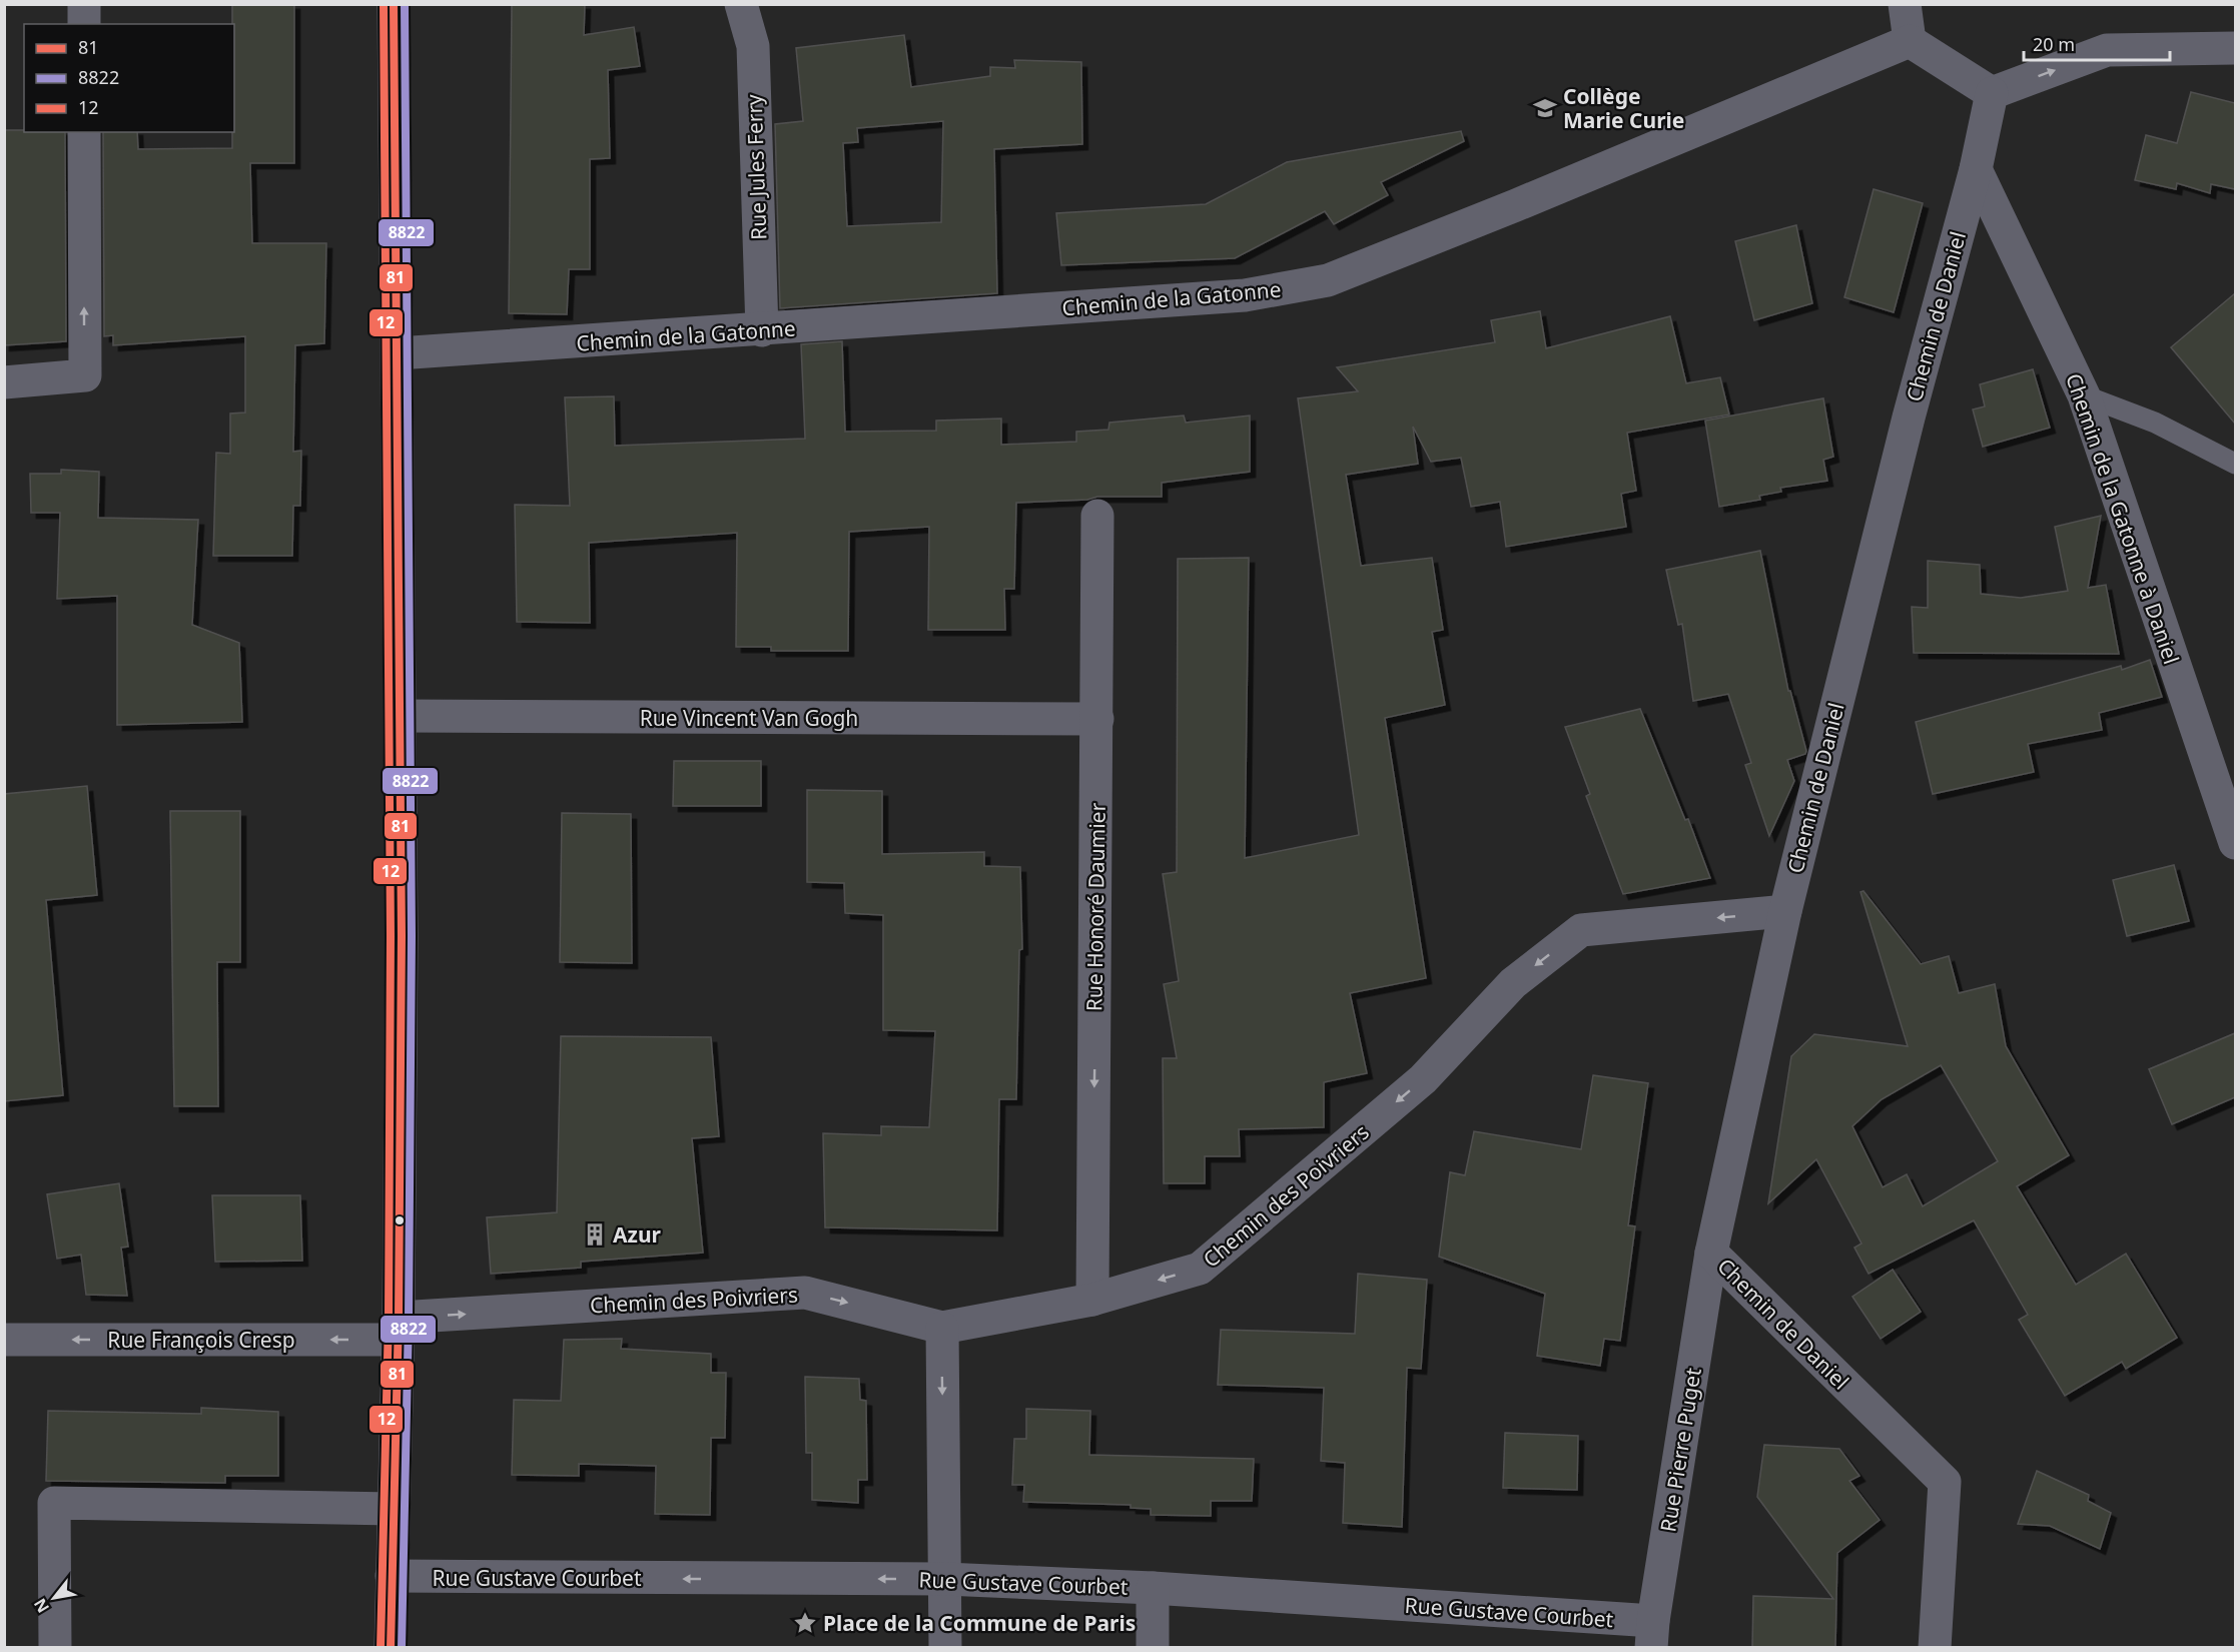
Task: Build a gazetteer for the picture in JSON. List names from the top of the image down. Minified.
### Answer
{"streets":{"street":["Rue Jules Ferry","Chemin de la Gatonne","Chemin de Daniel","Chemin de la Gatonne à Daniel","Rue Vincent Van Gogh","Rue Honoré Daumier","Chemin des Poivriers","Rue François Cresp","Rue Pierre Puget","Rue Gustave Courbet"]},"crossings":[["Rue Jules Ferry","Chemin de la Gatonne"],["Chemin de Daniel","Chemin de la Gatonne à Daniel"],["Chemin de Daniel","Chemin des Poivriers"],["Chemin de Daniel","Rue Pierre Puget"],["Rue Vincent Van Gogh","Rue Honoré Daumier"],["Rue Honoré Daumier","Chemin des Poivriers"],["Chemin des Poivriers","Rue François Cresp"],["Rue Pierre Puget","Rue Gustave Courbet"]],"one_way":["Rue Honoré Daumier","Rue François Cresp","Rue Gustave Courbet"],"places":{"school or university":["Collège Marie Curie"],"building":["Azur"],"place":["Place de la Commune de Paris"]},"lines":["transit line 81","transit line 8822","transit line 12"],"legend":["81","8822","12"],"scale_bar":"20 m","north":"bottom left"}
